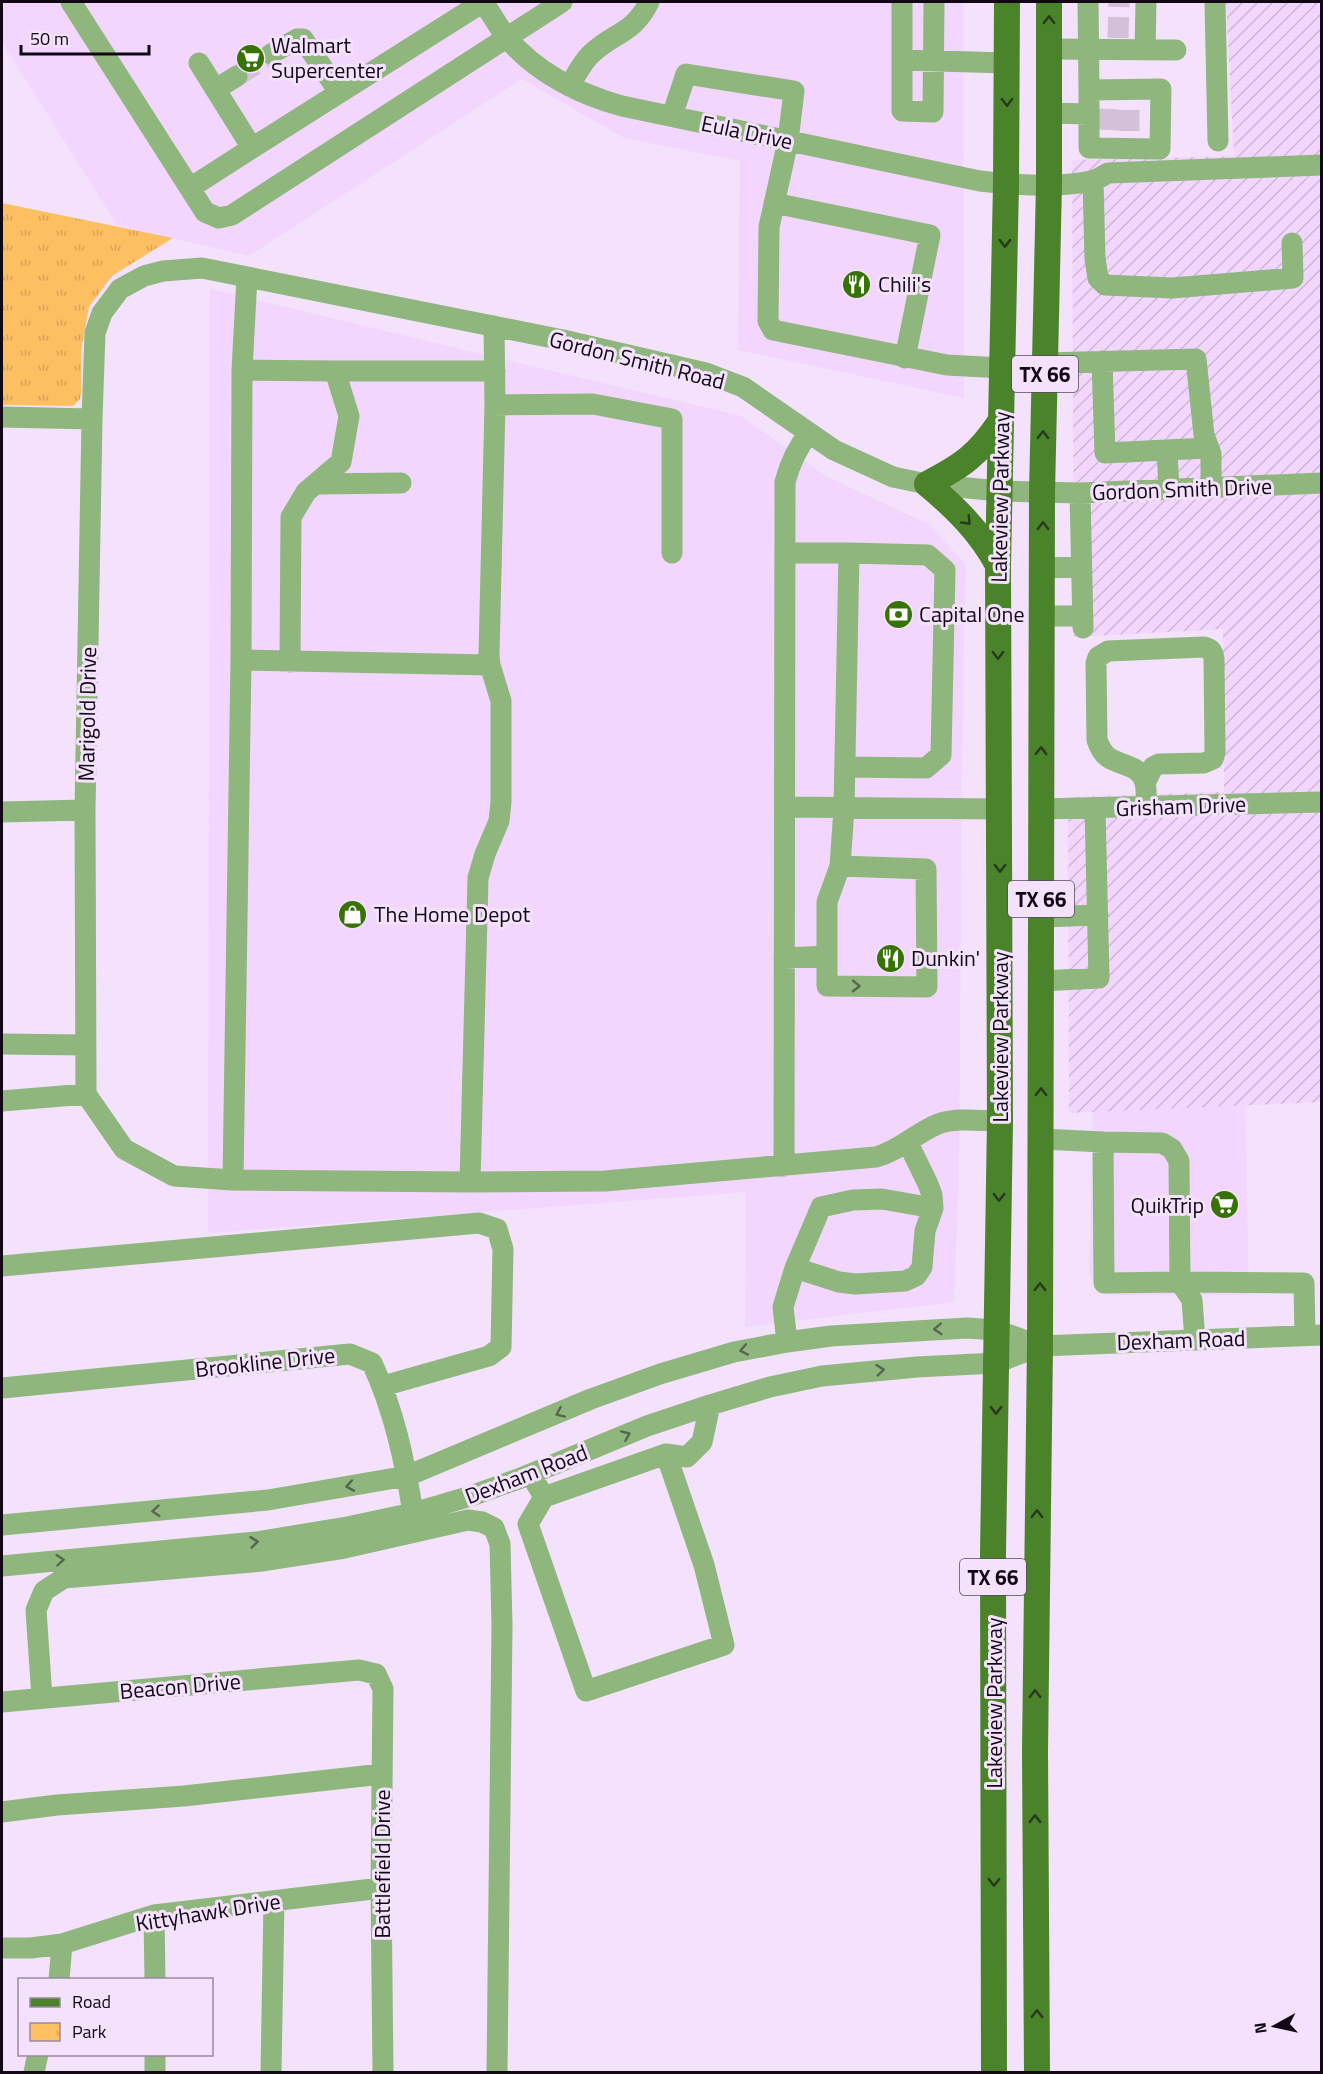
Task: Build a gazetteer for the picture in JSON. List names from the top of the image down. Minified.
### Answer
{"streets":{"main road":["TX 66","Lakeview Parkway"],"street":["Eula Drive","Gordon Smith Road","Gordon Smith Drive","Marigold Drive","Grisham Drive","Dexham Road","Brookline Drive","Beacon Drive","Battlefield Drive","Kittyhawk Drive"]},"crossings":[["Eula Drive","Lakeview Parkway"],["Gordon Smith Road","Gordon Smith Drive"],["Gordon Smith Road","Lakeview Parkway"],["Gordon Smith Road","Marigold Drive"],["Gordon Smith Drive","Lakeview Parkway"],["Lakeview Parkway","Grisham Drive"],["Lakeview Parkway","Dexham Road"],["Dexham Road","Brookline Drive"],["Beacon Drive","Battlefield Drive"],["Battlefield Drive","Kittyhawk Drive"]],"places":{"supermarket":["Walmart Supercenter","QuikTrip"],"restaurant":["Chili's","Dunkin'"],"bank":["Capital One"],"shop":["The Home Depot"]},"legend":["Road","Park"],"scale_bar":"50 m","north":"left"}
